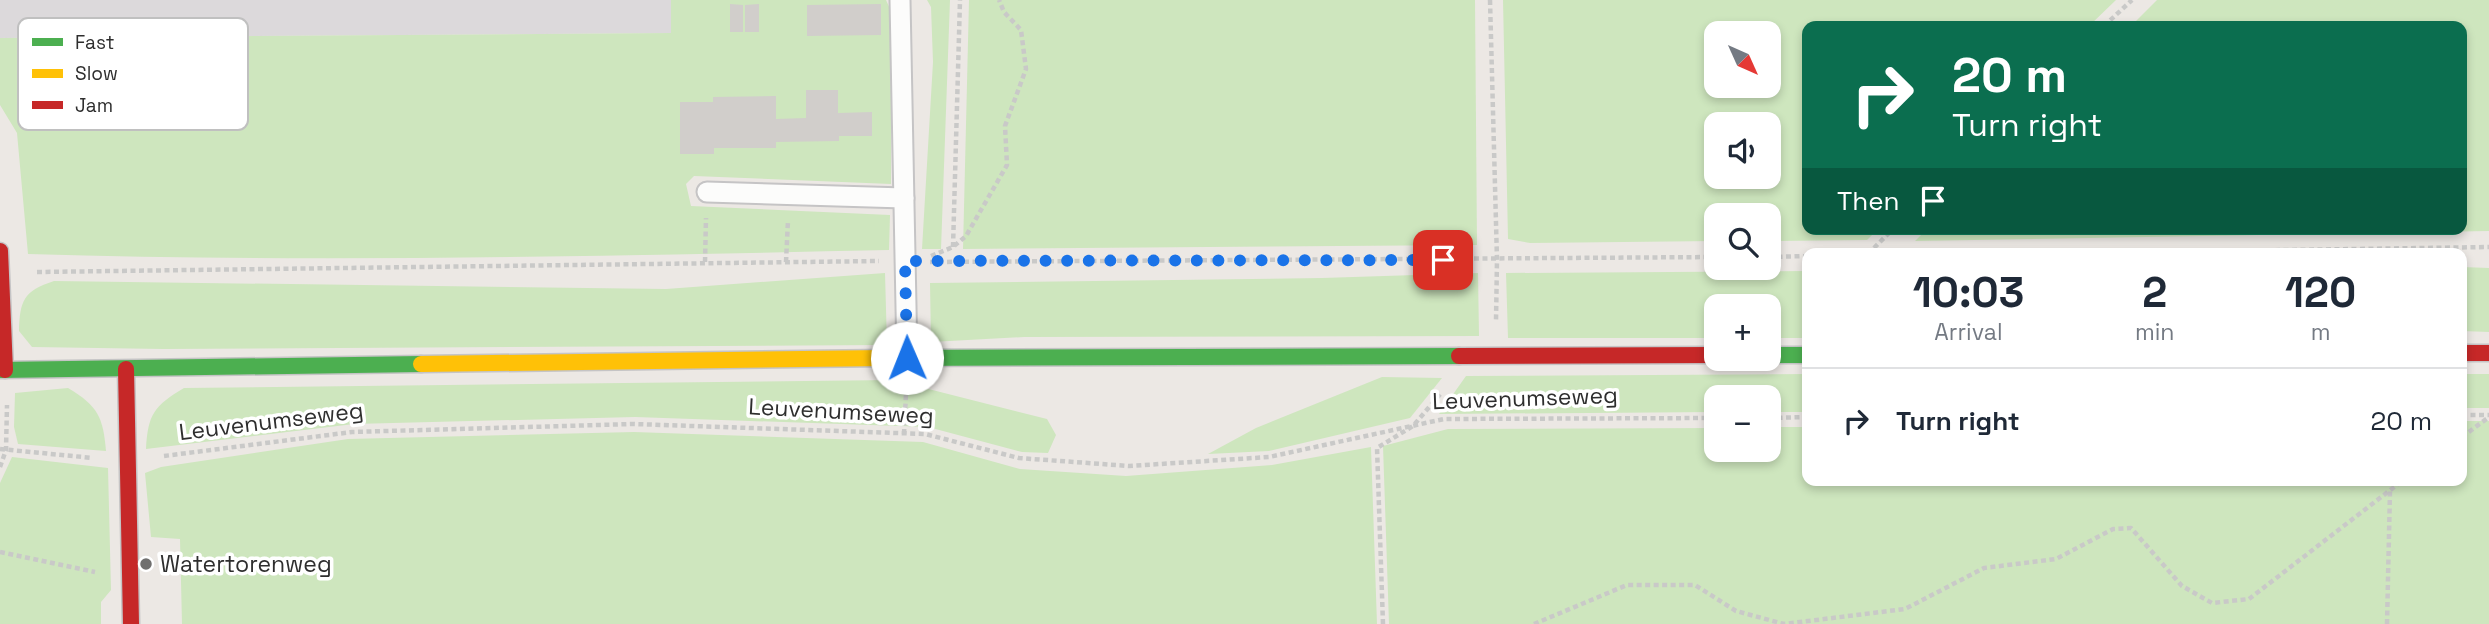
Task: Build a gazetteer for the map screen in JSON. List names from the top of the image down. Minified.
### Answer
{"streets":{"main road":["Leuvenumseweg"]},"places":["Watertorenweg"],"legend":["Fast","Slow","Jam"],"north":"bottom right","page":{"map_buttons":["+","−"],"turn":["20 m","Turn right"],"then":"Then","eta":["10:03","Arrival","2","min","120","m"],"list":[{"name":"Turn right","value":"20 m"}]}}
